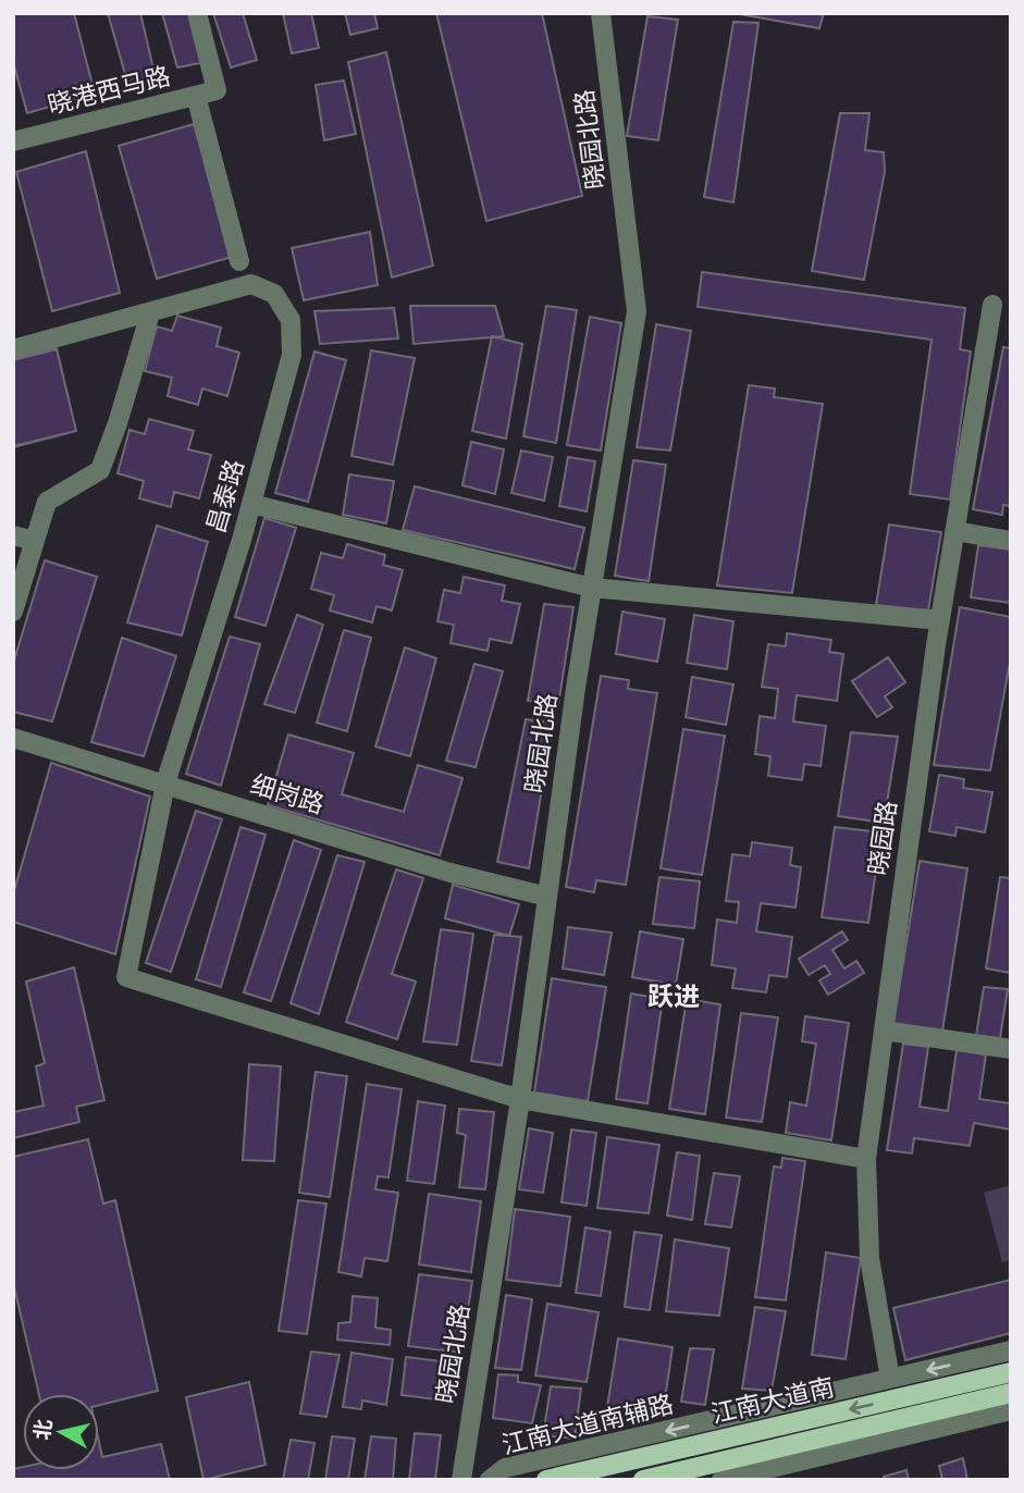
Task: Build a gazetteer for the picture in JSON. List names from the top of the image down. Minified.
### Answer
{"streets":{"main road":["江南大道南"],"street":["晓港西马路","晓园北路","昌泰路","细岗路","晓园路","江南大道南辅路"]},"crossings":[["晓园北路","昌泰路"],["晓园北路","细岗路"],["昌泰路","细岗路"],["晓园路","江南大道南辅路"],["江南大道南","江南大道南辅路"]],"districts":["跃进"],"north":"left"}
